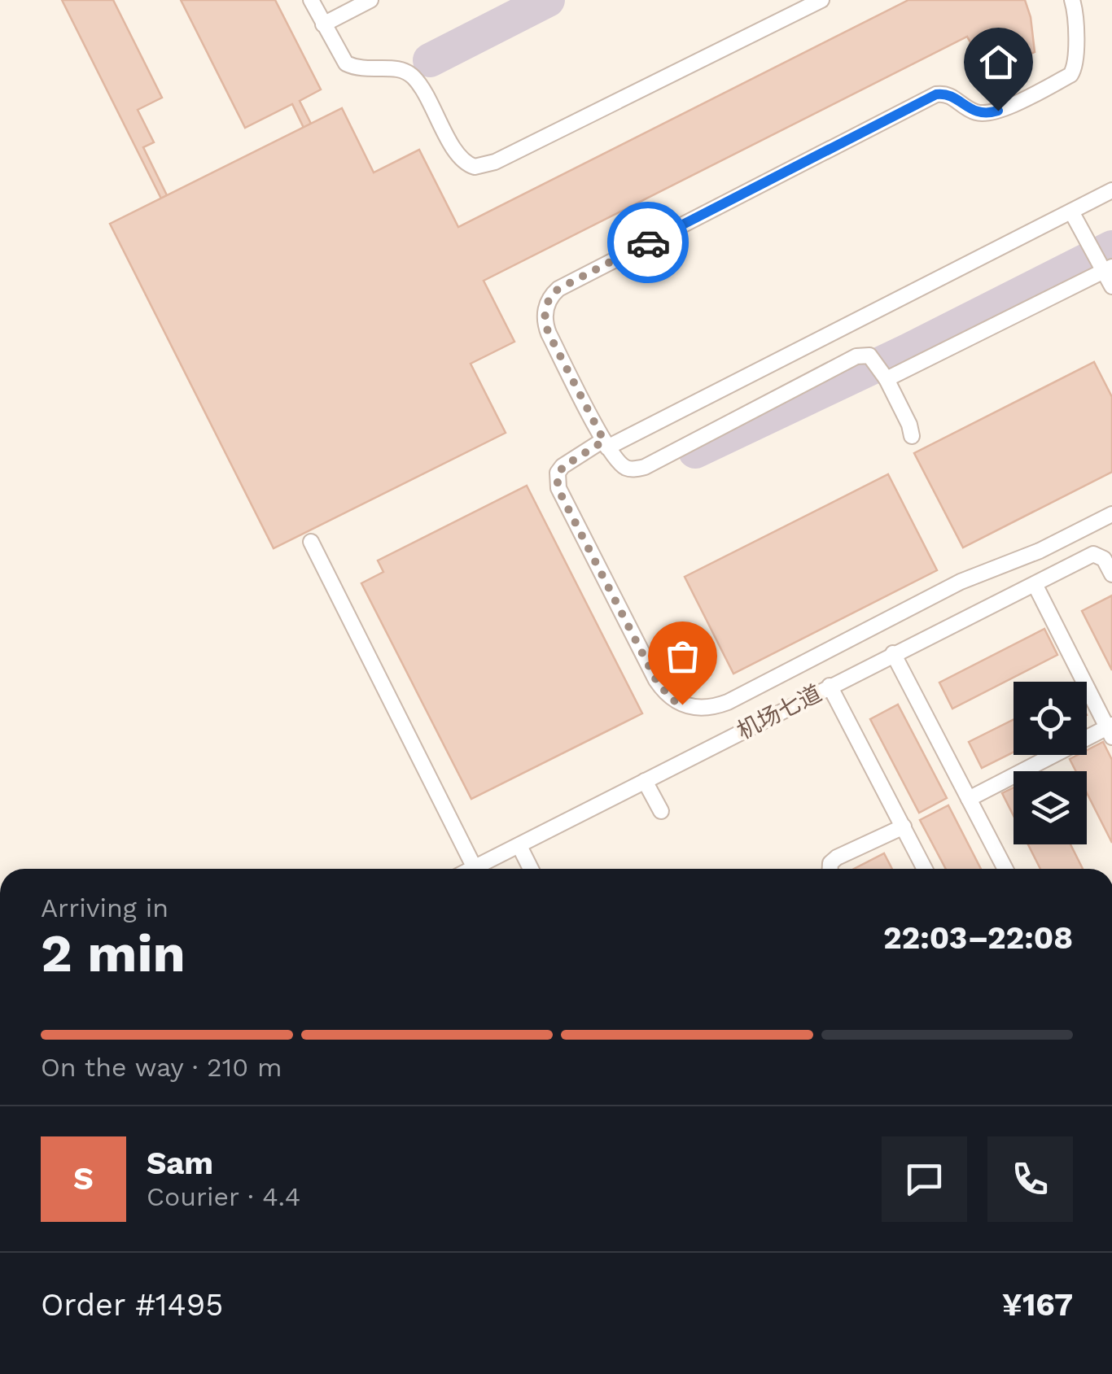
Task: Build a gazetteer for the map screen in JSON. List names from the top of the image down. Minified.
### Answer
{"streets":{"street":["机场七道"]},"page":{"heading":["2 min","Arriving in","22:03–22:08"],"panel":["Sam","Courier · 4.4","Order #1495","¥167"],"bar":"On the way · 210 m","round":"S"}}
